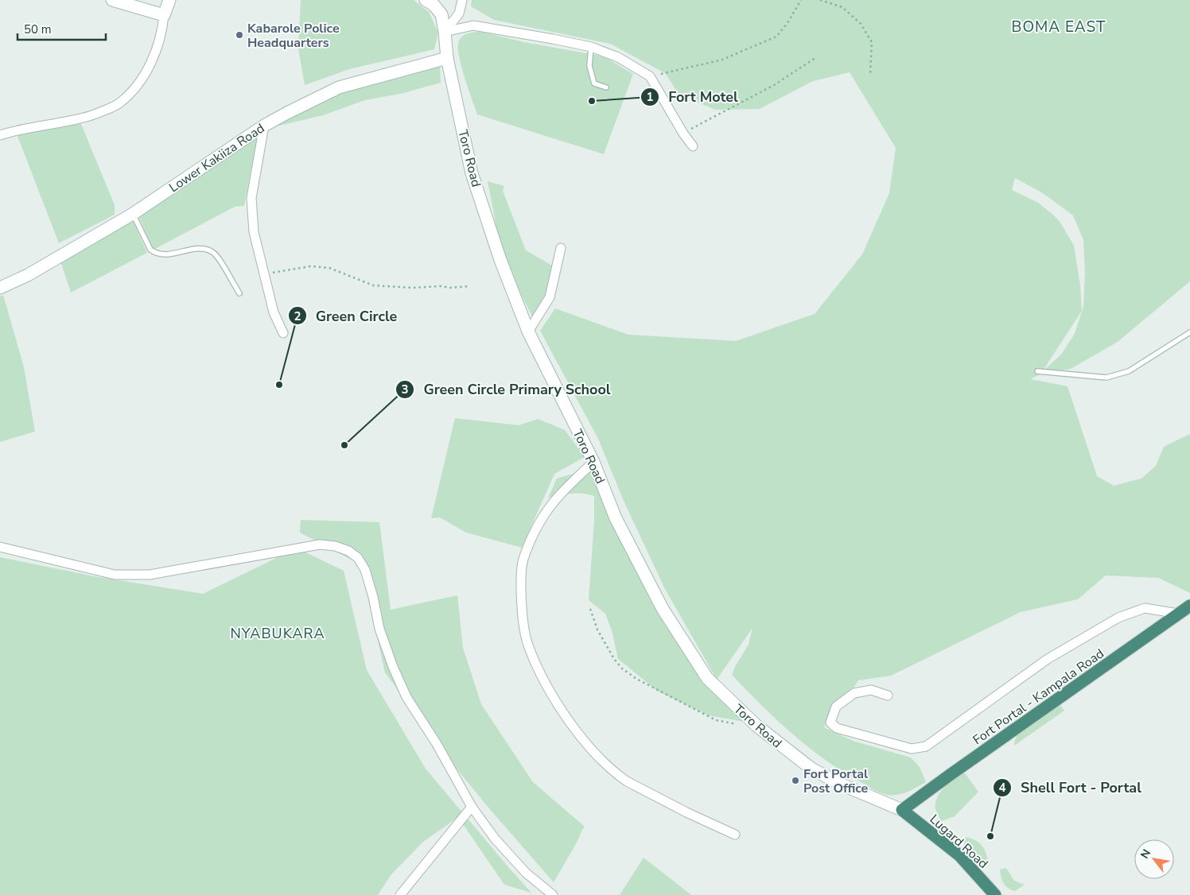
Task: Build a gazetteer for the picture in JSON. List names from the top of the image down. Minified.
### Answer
{"streets":{"highway":["Fort Portal - Kampala Road","Lugard Road"],"main road":["Lower Kakiiza Road","Toro Road"]},"crossings":[["Lower Kakiiza Road","Toro Road"],["Toro Road","Fort Portal - Kampala Road"],["Toro Road","Lugard Road"],["Fort Portal - Kampala Road","Lugard Road"]],"districts":["BOMA EAST","NYABUKARA"],"places":["Kabarole Police Headquarters","Fort Motel","Green Circle","Green Circle Primary School","Fort Portal Post Office","Shell Fort - Portal"],"scale_bar":"50 m","north":"top left"}
